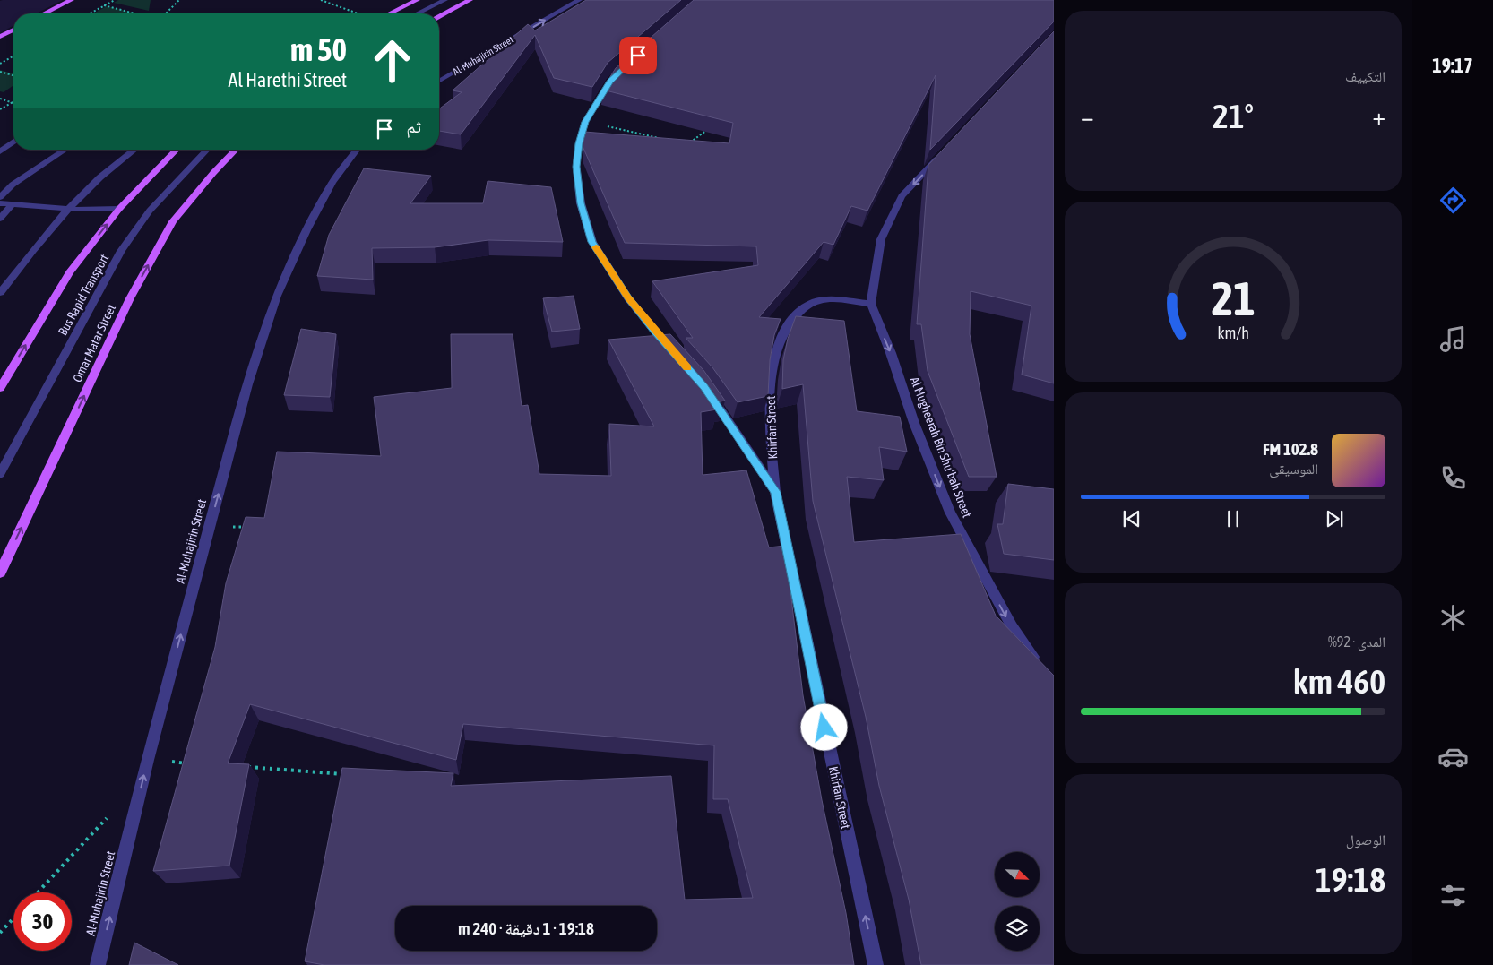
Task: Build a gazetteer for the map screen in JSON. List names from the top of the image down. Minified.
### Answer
{"streets":{"main road":["Omar Matar Street"],"street":["Al-Muhajirin Street","Bus Rapid Transport","Khirfan Street","Al Mugheerah Bin Shuʻbah Street"]},"crossings":[["Khirfan Street","Al Mugheerah Bin Shuʻbah Street"]],"one_way":["Al-Muhajirin Street","Khirfan Street","Al Mugheerah Bin Shuʻbah Street"],"north":"bottom right","page":{"tabs":"19:17","tile":["التكييف",["المدى · 92%","460 km"],["الوصول","19:18"]],"turn":["50 m","Al Harethi Street"],"heat":["−","21°","+"],"then":"ثم","song":["102.8 FM","الموسيقى"],"limit":"30","trip":"19:18 · 1 دقيقة · 240 m","gauge":["21","km/h"]}}
